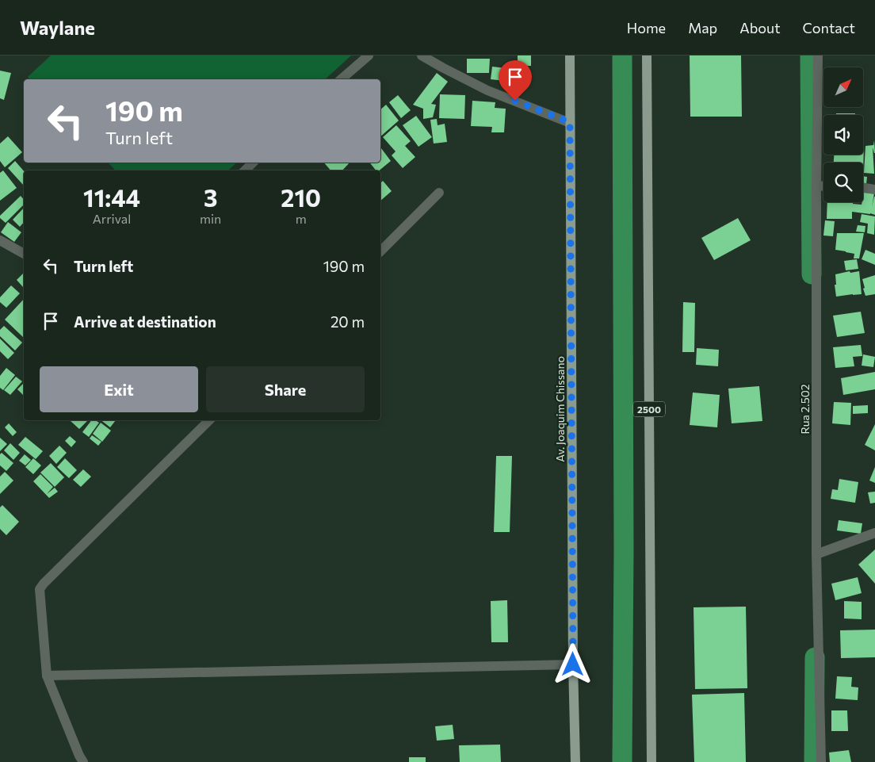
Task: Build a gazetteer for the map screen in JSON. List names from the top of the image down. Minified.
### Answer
{"streets":{"main road":["Av. Joaquim Chissano","2500"],"street":["Rua 2.502"]},"north":"top right","page":{"header":"Waylane","nav":["Home","Map","About","Contact"],"turn":["190 m","Turn left"],"eta":["11:44","Arrival","3","min","210","m"],"list":[{"name":"Turn left","value":"190 m"},{"name":"Arrive at destination","value":"20 m"}],"buttons":["Exit","Share"]}}
